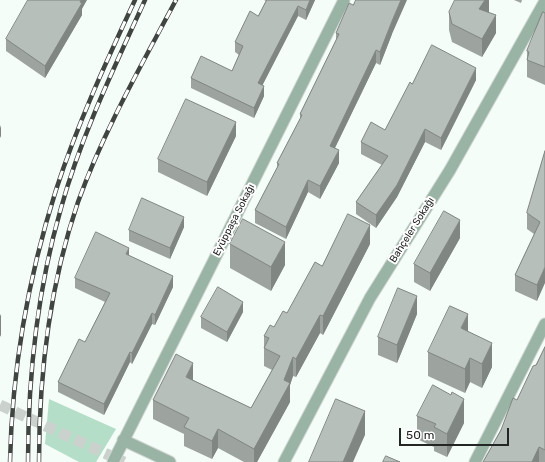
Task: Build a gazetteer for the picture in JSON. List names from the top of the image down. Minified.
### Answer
{"streets":{"street":["Eyüppaşa Sokağı","Bahçeler Sokağı"]},"scale_bar":"50 m"}
